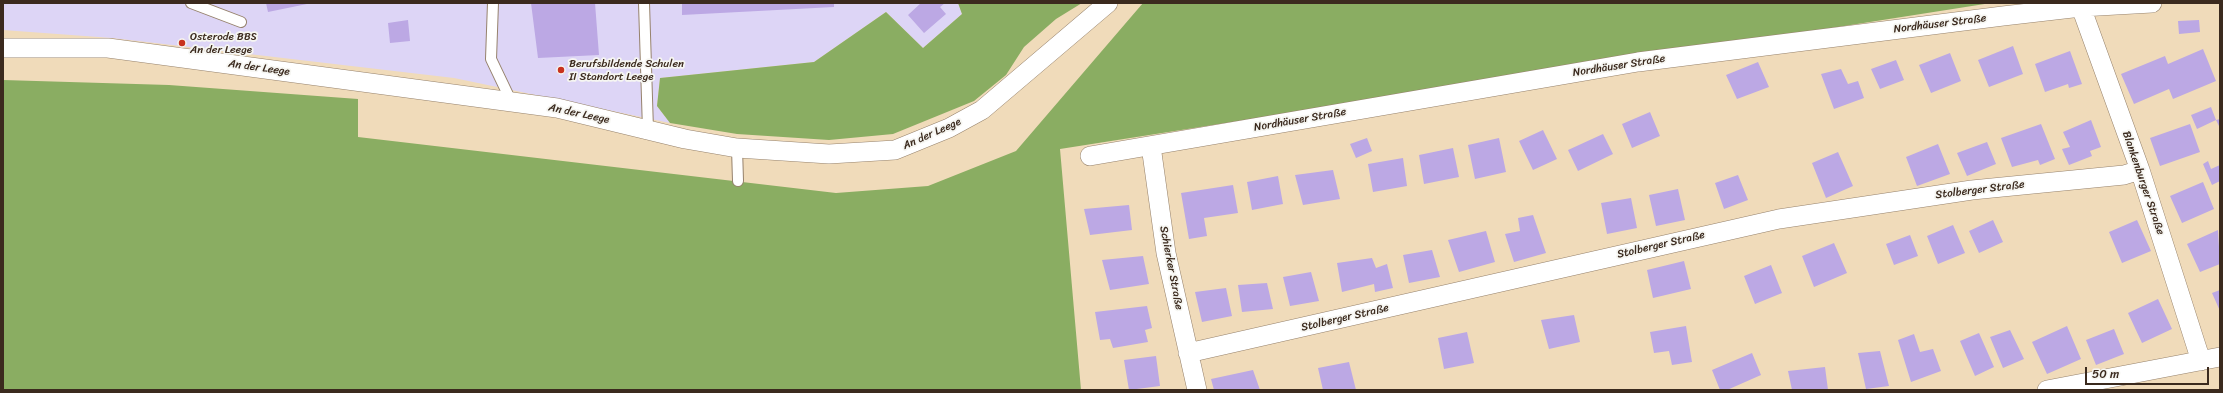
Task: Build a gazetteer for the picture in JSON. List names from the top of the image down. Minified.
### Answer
{"streets":{"street":["Nordhäuser Straße","An der Leege","Blankenburger Straße","Stolberger Straße","Schierker Straße"]},"crossings":[["Nordhäuser Straße","Blankenburger Straße"],["Nordhäuser Straße","Schierker Straße"],["Blankenburger Straße","Stolberger Straße"],["Stolberger Straße","Schierker Straße"]],"places":["Osterode BBS An der Leege","Berufsbildende Schulen II Standort Leege"],"scale_bar":"50 m"}
